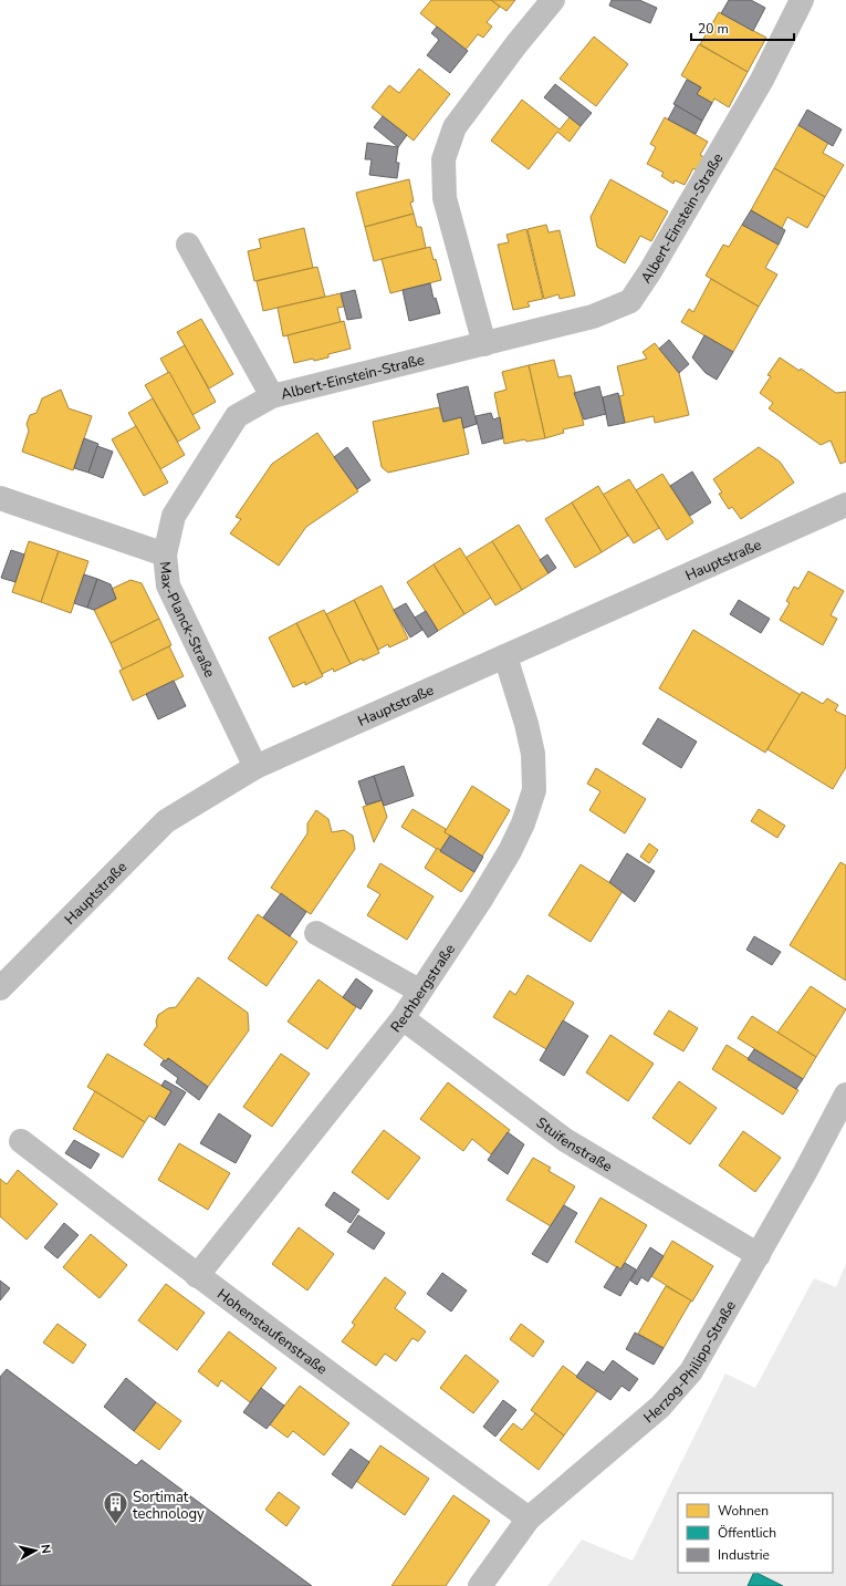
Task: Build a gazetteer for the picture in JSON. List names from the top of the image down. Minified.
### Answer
{"streets":{"street":["Albert-Einstein-Straße","Hauptstraße","Max-Planck-Straße","Rechbergstraße","Stuifenstraße","Hohenstaufenstraße","Herzog-Philipp-Straße"]},"crossings":[["Albert-Einstein-Straße","Max-Planck-Straße"],["Hauptstraße","Max-Planck-Straße"],["Hauptstraße","Rechbergstraße"],["Rechbergstraße","Stuifenstraße"],["Rechbergstraße","Hohenstaufenstraße"],["Stuifenstraße","Herzog-Philipp-Straße"],["Hohenstaufenstraße","Herzog-Philipp-Straße"]],"places":{"building":["Sortimat technology"]},"legend":["Wohnen","Öffentlich","Industrie"],"scale_bar":"20 m","north":"right"}
